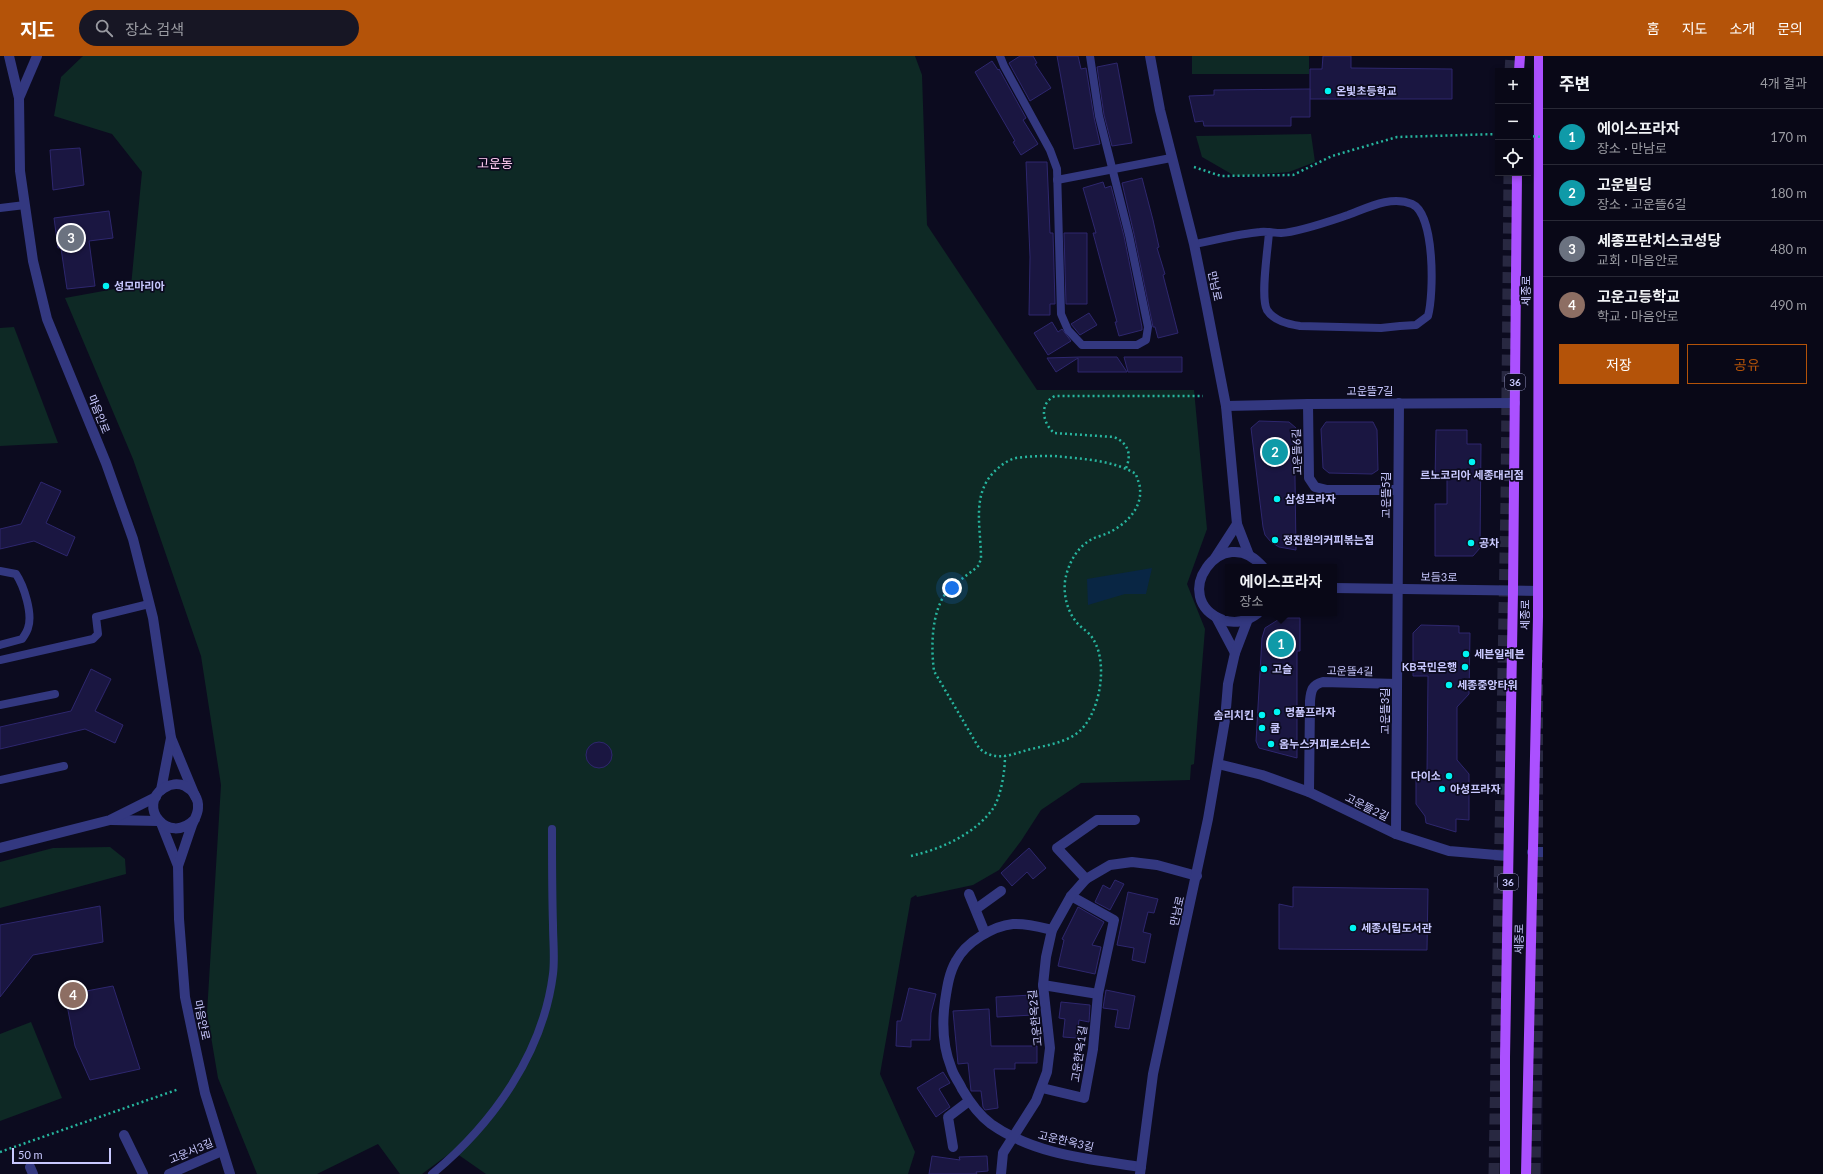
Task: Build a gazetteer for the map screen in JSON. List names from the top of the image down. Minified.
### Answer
{"streets":{"main road":["세종로","36"],"street":["만남로","고운뜰7길","마음안로","고운뜰6길","고운뜰5길","보듬3로","고운뜰4길","고운뜰3길","고운뜰2길","고운한옥2길","고운한옥1길","고운한옥3길","고운서3길"]},"crossings":[["만남로","고운뜰7길"],["만남로","고운뜰2길"],["만남로","고운한옥2길"],["만남로","고운한옥3길"],["세종로","고운뜰7길"],["세종로","보듬3로"],["세종로","고운뜰2길"],["고운뜰7길","고운뜰6길"],["고운뜰7길","고운뜰5길"],["마음안로","고운서3길"],["고운뜰6길","고운뜰5길"],["고운뜰5길","보듬3로"],["고운뜰5길","고운뜰3길"],["보듬3로","고운뜰3길"],["고운뜰4길","고운뜰3길"],["고운뜰4길","고운뜰2길"],["고운뜰3길","고운뜰2길"],["고운한옥2길","고운한옥1길"],["고운한옥2길","고운한옥3길"]],"districts":["고운동"],"places":["온빛초등학교","성모마리아","르노코리아 세종대리점","삼성프라자","정진원의커피볶는집","공차","세븐일레븐","KB국민은행","고슬","세종중앙타워","명품프라자","솜리치킨","쿰","옴누스커피로스터스","다이소","아성프라자","세종시립도서관"],"scale_bar":"50 m","page":{"header":"지도","search":"장소 검색","nav":["홈","지도","소개","문의"],"heading":["주변","4개 결과"],"map_buttons":["+","−"],"list":[{"mark":"1","name":"에이스프라자","note":"장소 · 만남로","value":"170 m"},{"mark":"2","name":"고운빌딩","note":"장소 · 고운뜰6길","value":"180 m"},{"mark":"3","name":"세종프란치스코성당","note":"교회 · 마음안로","value":"480 m"},{"mark":"4","name":"고운고등학교","note":"학교 · 마음안로","value":"490 m"}],"pins":["3","2","1","4"],"buttons":["저장","공유"],"popup":["에이스프라자","장소"],"scale":"50 m"}}
